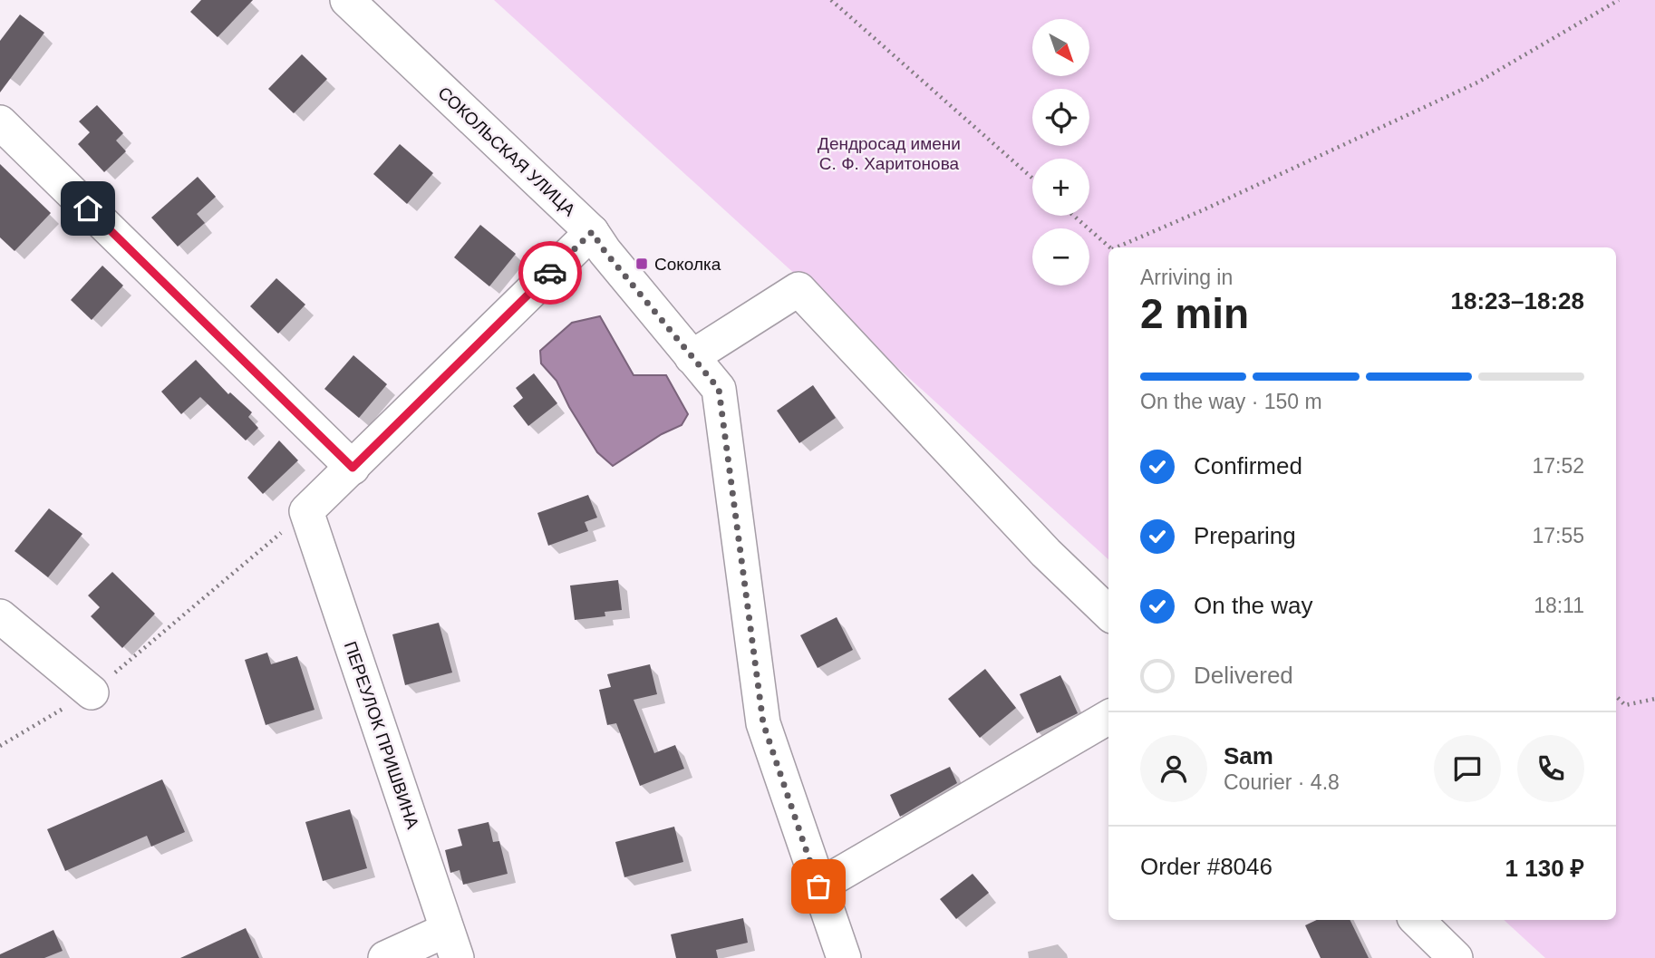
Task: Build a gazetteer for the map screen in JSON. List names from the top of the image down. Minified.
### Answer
{"streets":{"street":["СОКОЛЬСКАЯ УЛИЦА","ПЕРЕУЛОК ПРИШВИНА"]},"parks":["Дендросад имени С. Ф. Харитонова"],"places":{"transit":["Соколка"]},"north":"bottom right","page":{"map_buttons":["+","−"],"heading":["2 min","Arriving in","18:23–18:28"],"panel":["Sam","Courier · 4.8","Order #8046","1 130 ₽"],"bar":"On the way · 150 m","list":[["Confirmed","17:52"],["Preparing","17:55"],["On the way","18:11"],"Delivered"]}}
